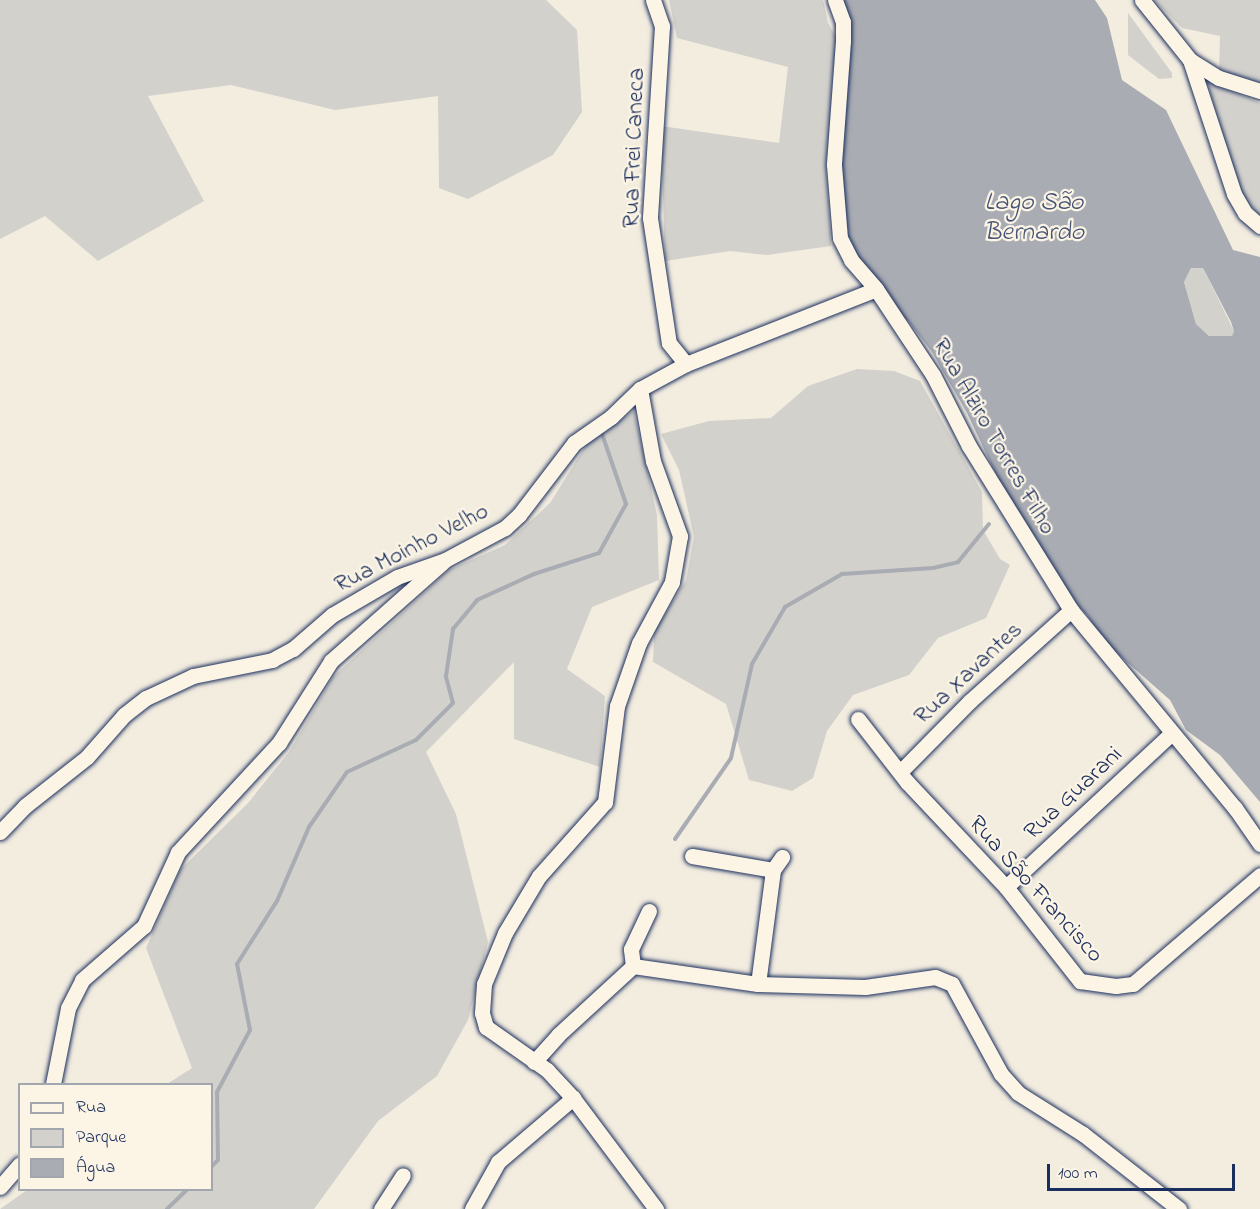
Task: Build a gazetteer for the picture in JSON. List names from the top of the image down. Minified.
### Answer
{"streets":{"street":["Rua Frei Caneca","Rua Alziro Torres Filho","Rua Moinho Velho","Rua Xavantes","Rua Guarani","Rua São Francisco"]},"crossings":[["Rua Frei Caneca","Rua Moinho Velho"],["Rua Alziro Torres Filho","Rua Moinho Velho"],["Rua Alziro Torres Filho","Rua Xavantes"],["Rua Alziro Torres Filho","Rua Guarani"],["Rua Xavantes","Rua São Francisco"],["Rua Guarani","Rua São Francisco"]],"water":["Lago São Bernardo"],"legend":["Rua","Parque","Água"],"scale_bar":"100 m"}
